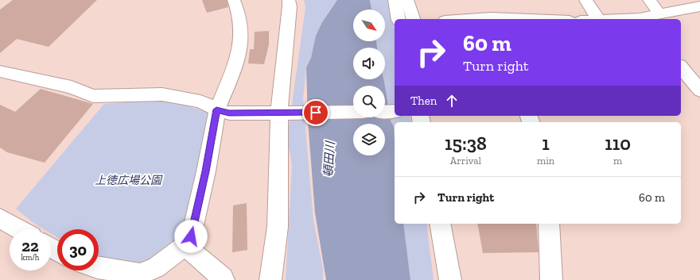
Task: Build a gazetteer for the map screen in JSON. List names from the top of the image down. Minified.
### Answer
{"water":["頓田川"],"parks":["上徳広場公園"],"north":"bottom right","page":{"turn":["60 m","Turn right"],"then":"Then","eta":["15:38","Arrival","1","min","110","m"],"list":[{"name":"Turn right","value":"60 m"}],"speed":"22 km/h","limit":"30"}}
